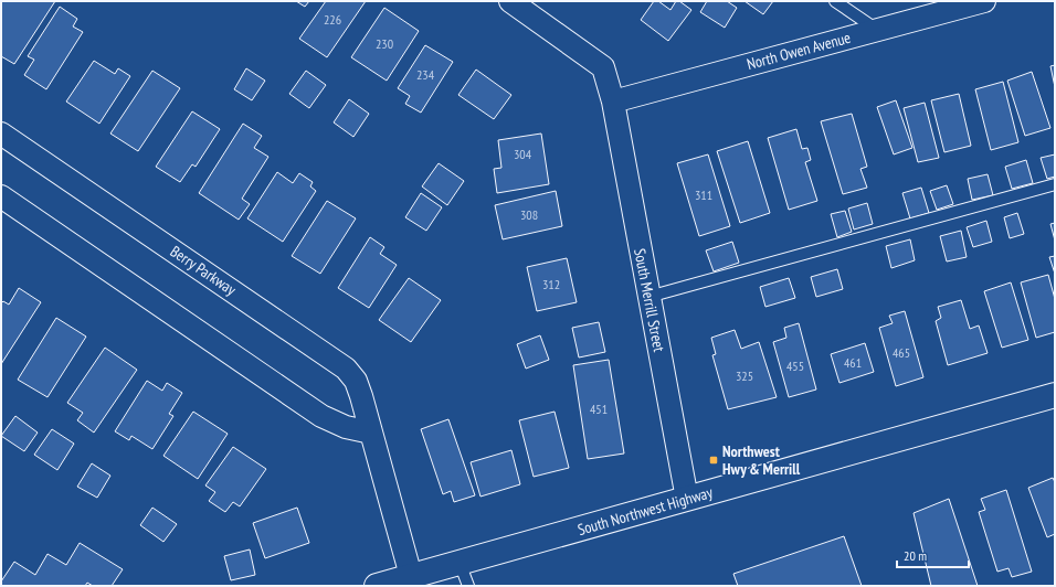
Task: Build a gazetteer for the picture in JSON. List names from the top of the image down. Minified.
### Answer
{"streets":{"main road":["South Northwest Highway"],"street":["North Owen Avenue","Berry Parkway","South Merrill Street"]},"crossings":[["North Owen Avenue","South Merrill Street"],["Berry Parkway","South Northwest Highway"],["South Merrill Street","South Northwest Highway"]],"places":{"transit":["Northwest Hwy & Merrill"]},"house_numbers":["226","230","234","304","311","308","312","465","461","455","325","451"],"scale_bar":"20 m"}
